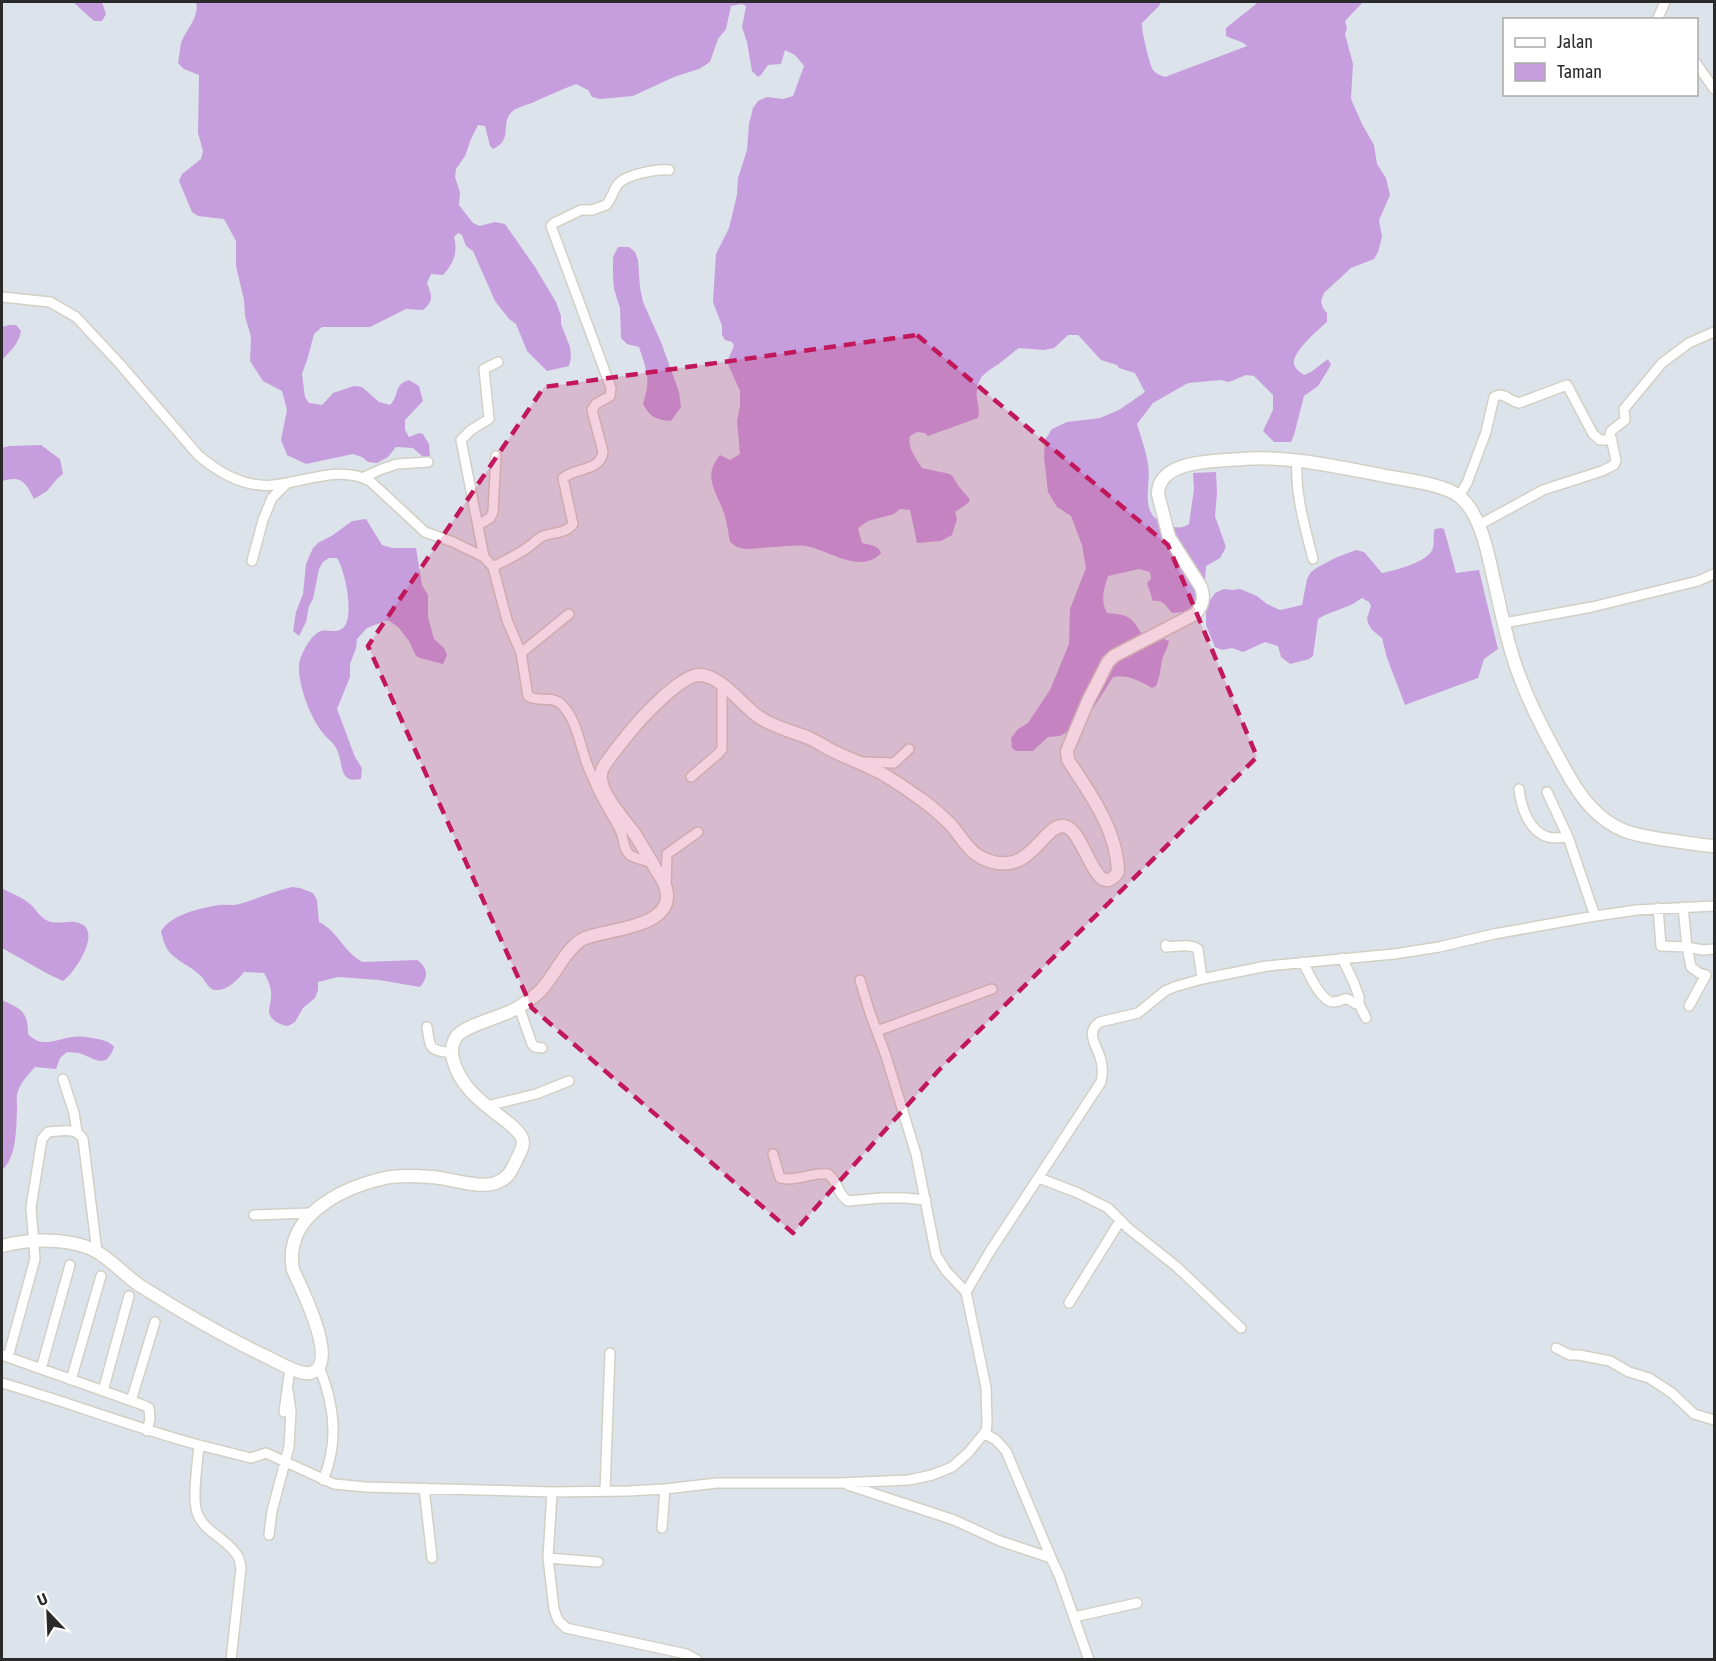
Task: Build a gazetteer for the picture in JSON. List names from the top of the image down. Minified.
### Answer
{"legend":["Jalan","Taman"],"north":"top left"}
